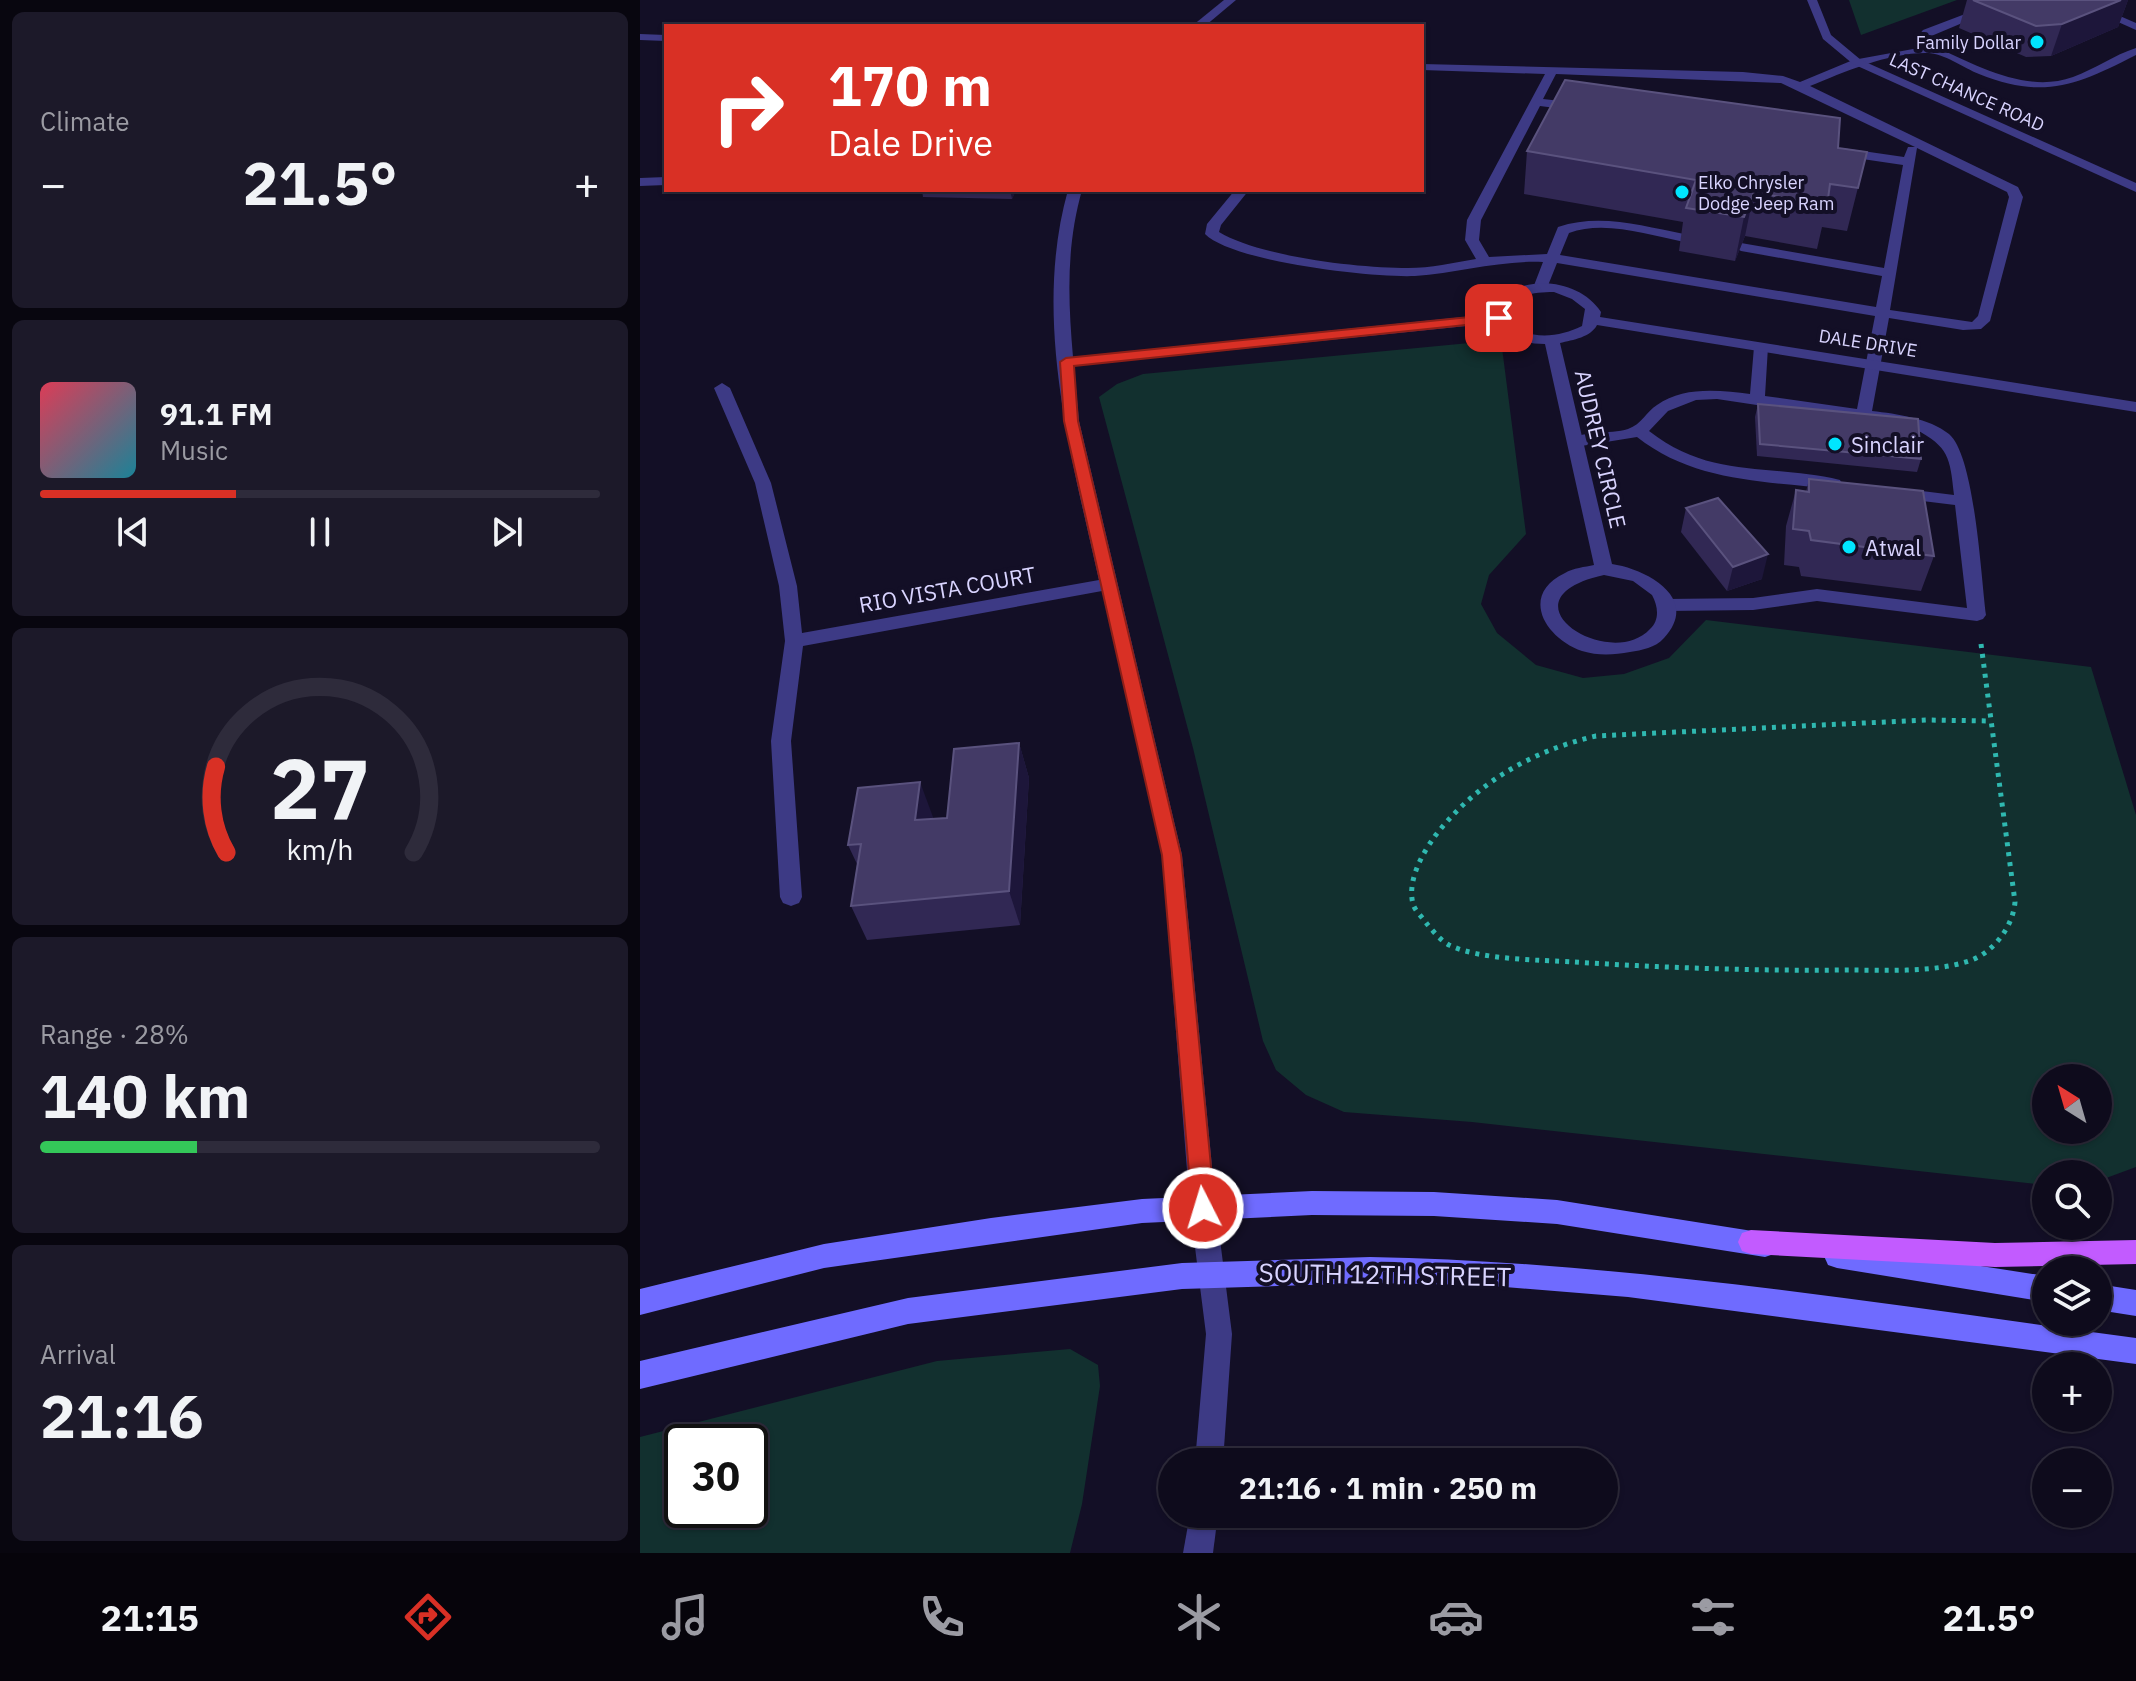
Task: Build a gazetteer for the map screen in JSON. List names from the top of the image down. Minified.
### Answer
{"streets":{"main road":["SOUTH 12TH STREET"],"street":["LAST CHANCE ROAD","DALE DRIVE","AUDREY CIRCLE","RIO VISTA COURT"]},"places":["Family Dollar","Elko Chrysler Dodge Jeep Ram","Sinclair","Atwal"],"north":"top left","page":{"tile":["Climate",["Range · 28%","140 km"],["Arrival","21:16"]],"turn":["170 m","Dale Drive"],"heat":["−","21.5°","+"],"song":["91.1 FM","Music"],"map_buttons":["+","−"],"limit":"30","trip":"21:16 · 1 min · 250 m","tabs":["21:15","21.5°"],"gauge":["27","km/h"]}}
